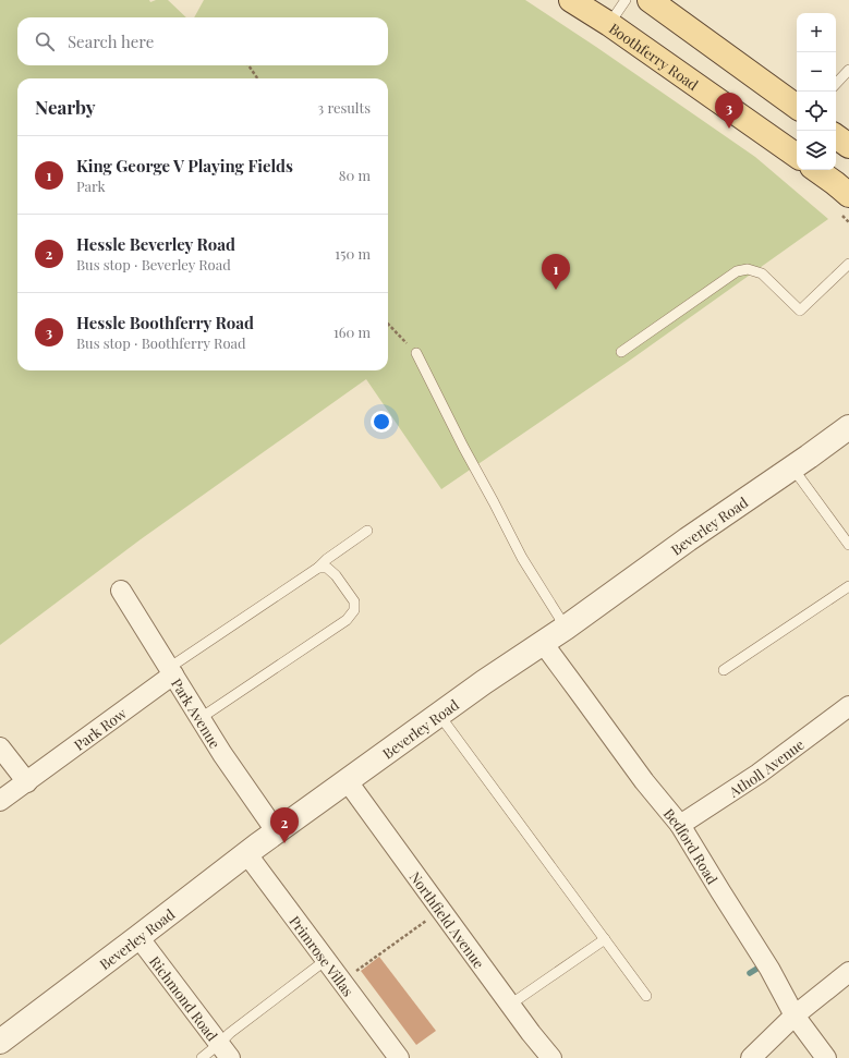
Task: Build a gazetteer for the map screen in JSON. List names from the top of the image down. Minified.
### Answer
{"streets":{"main road":["Boothferry Road"],"street":["Beverley Road","Park Avenue","Park Row","Atholl Avenue","Bedford Road","Northfield Avenue","Primrose Villas","Richmond Road"]},"crossings":[["Beverley Road","Park Avenue"],["Beverley Road","Bedford Road"],["Beverley Road","Northfield Avenue"],["Beverley Road","Primrose Villas"],["Beverley Road","Richmond Road"],["Park Avenue","Park Row"],["Atholl Avenue","Bedford Road"]],"page":{"map_buttons":["+","−"],"search":"Search here","heading":["Nearby","3 results"],"pins":["3","1","2"],"list":[{"mark":"1","name":"King George V Playing Fields","note":"Park","value":"80 m"},{"mark":"2","name":"Hessle Beverley Road","note":"Bus stop · Beverley Road","value":"150 m"},{"mark":"3","name":"Hessle Boothferry Road","note":"Bus stop · Boothferry Road","value":"160 m"}]}}
